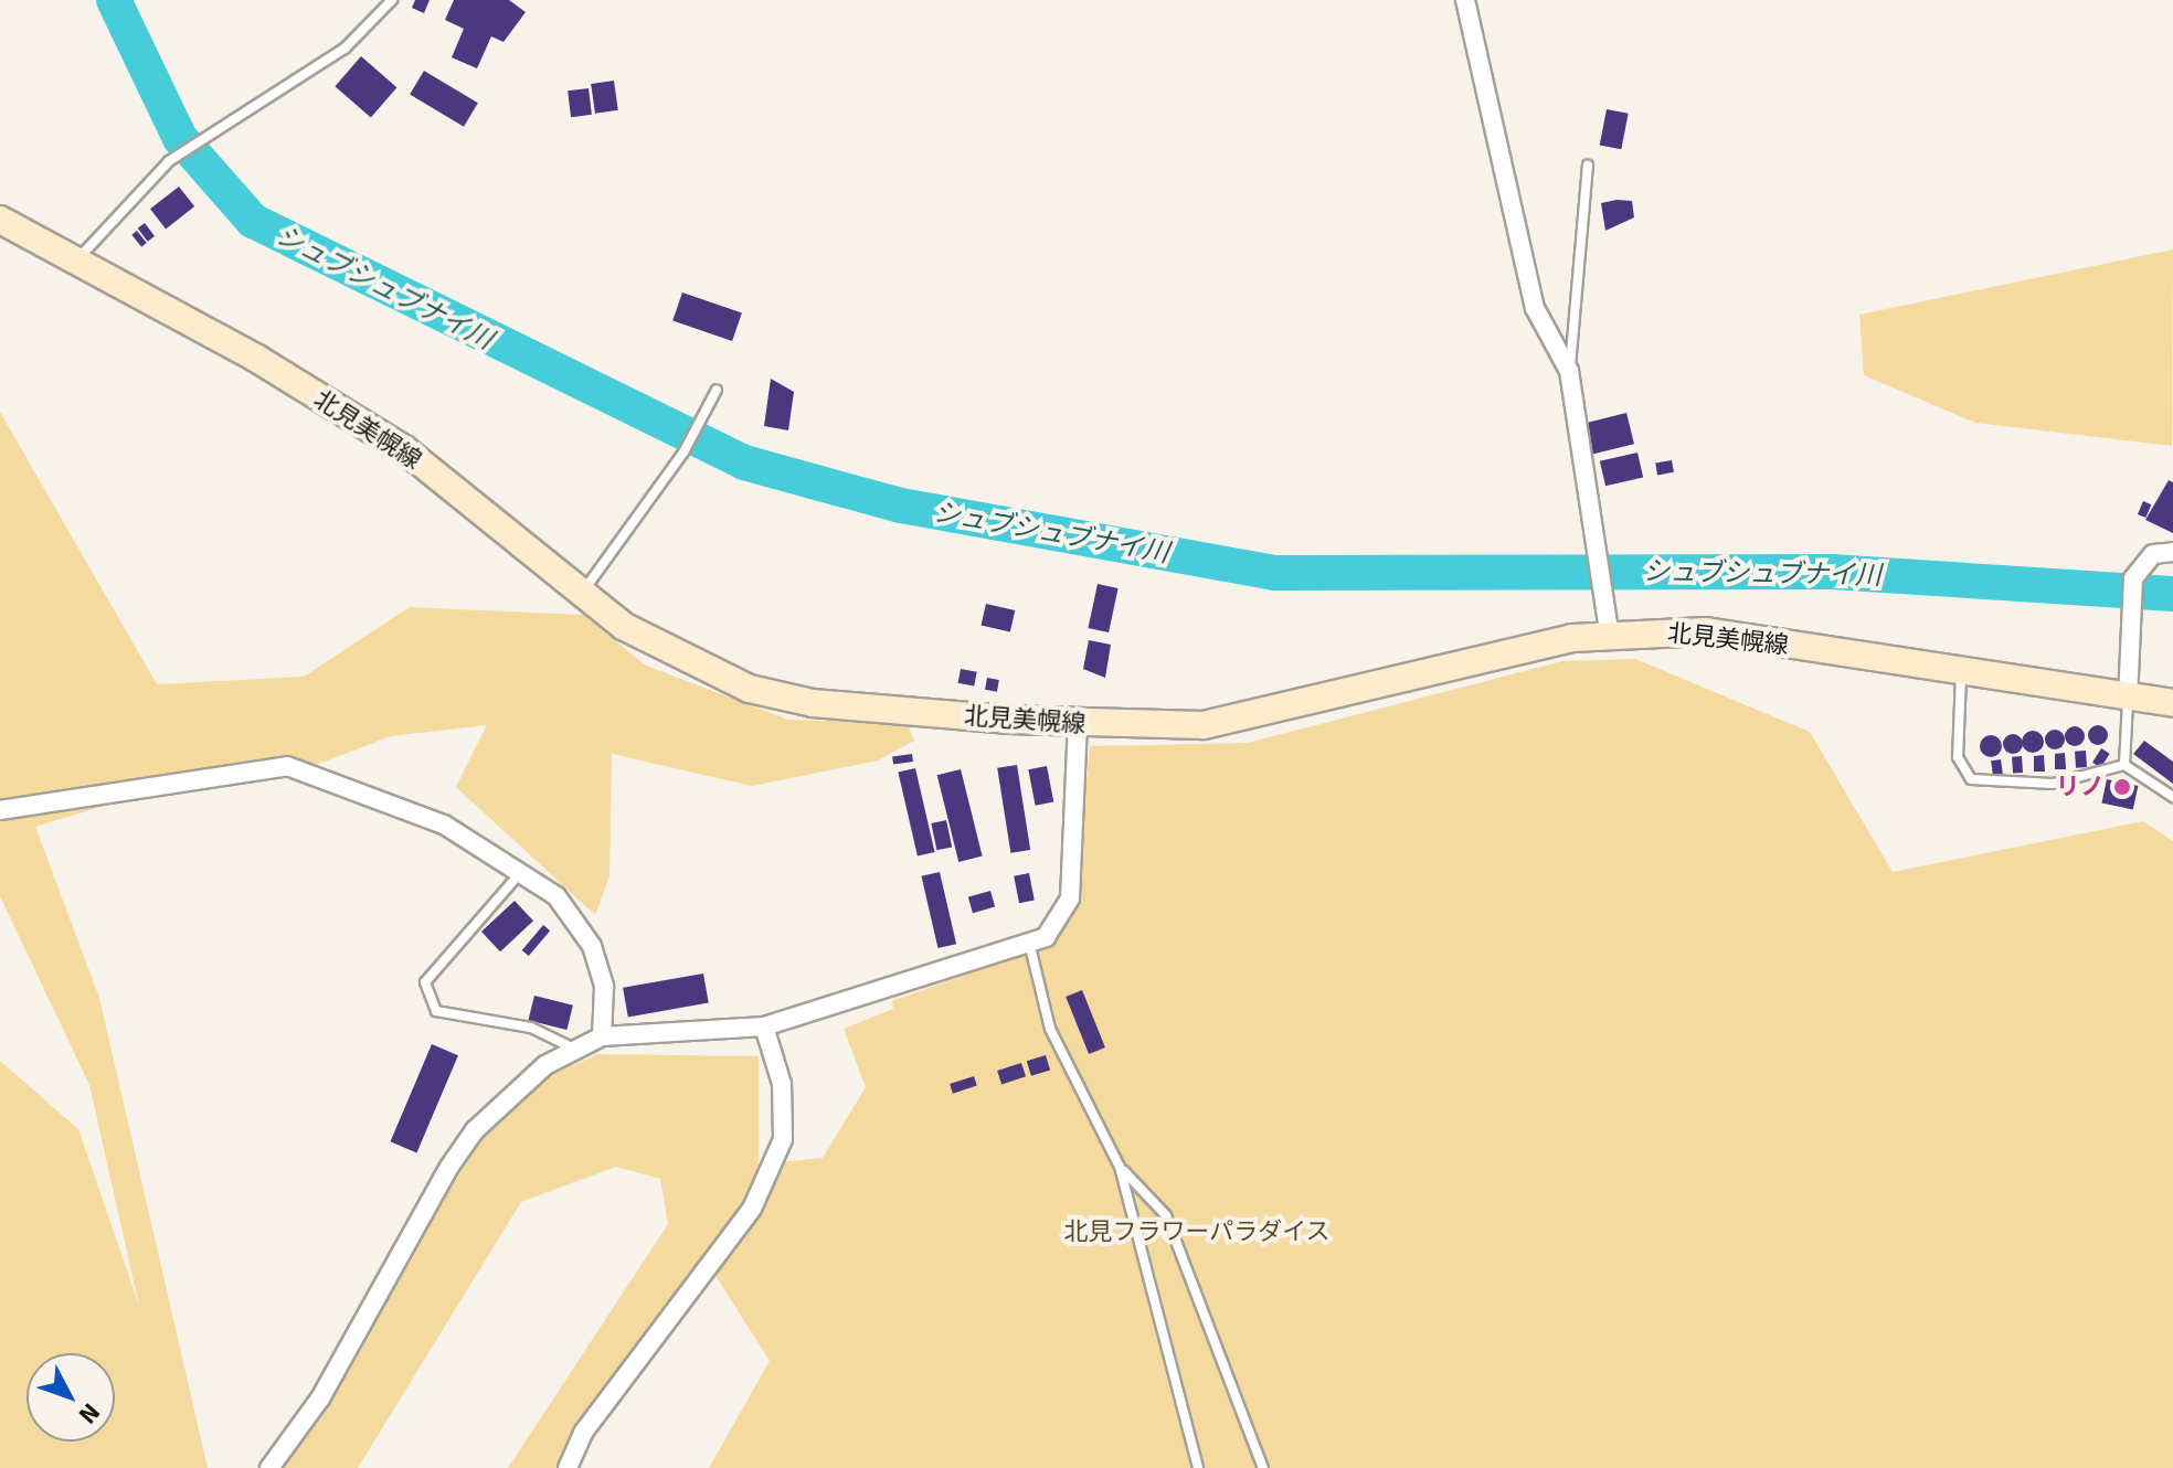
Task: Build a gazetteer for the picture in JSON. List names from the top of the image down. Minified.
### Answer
{"streets":{"main road":["北見美幌線"]},"water":["シュブシュブナイ川"],"parks":["北見フラワーパラダイス"],"places":["リノ"],"north":"bottom right"}
